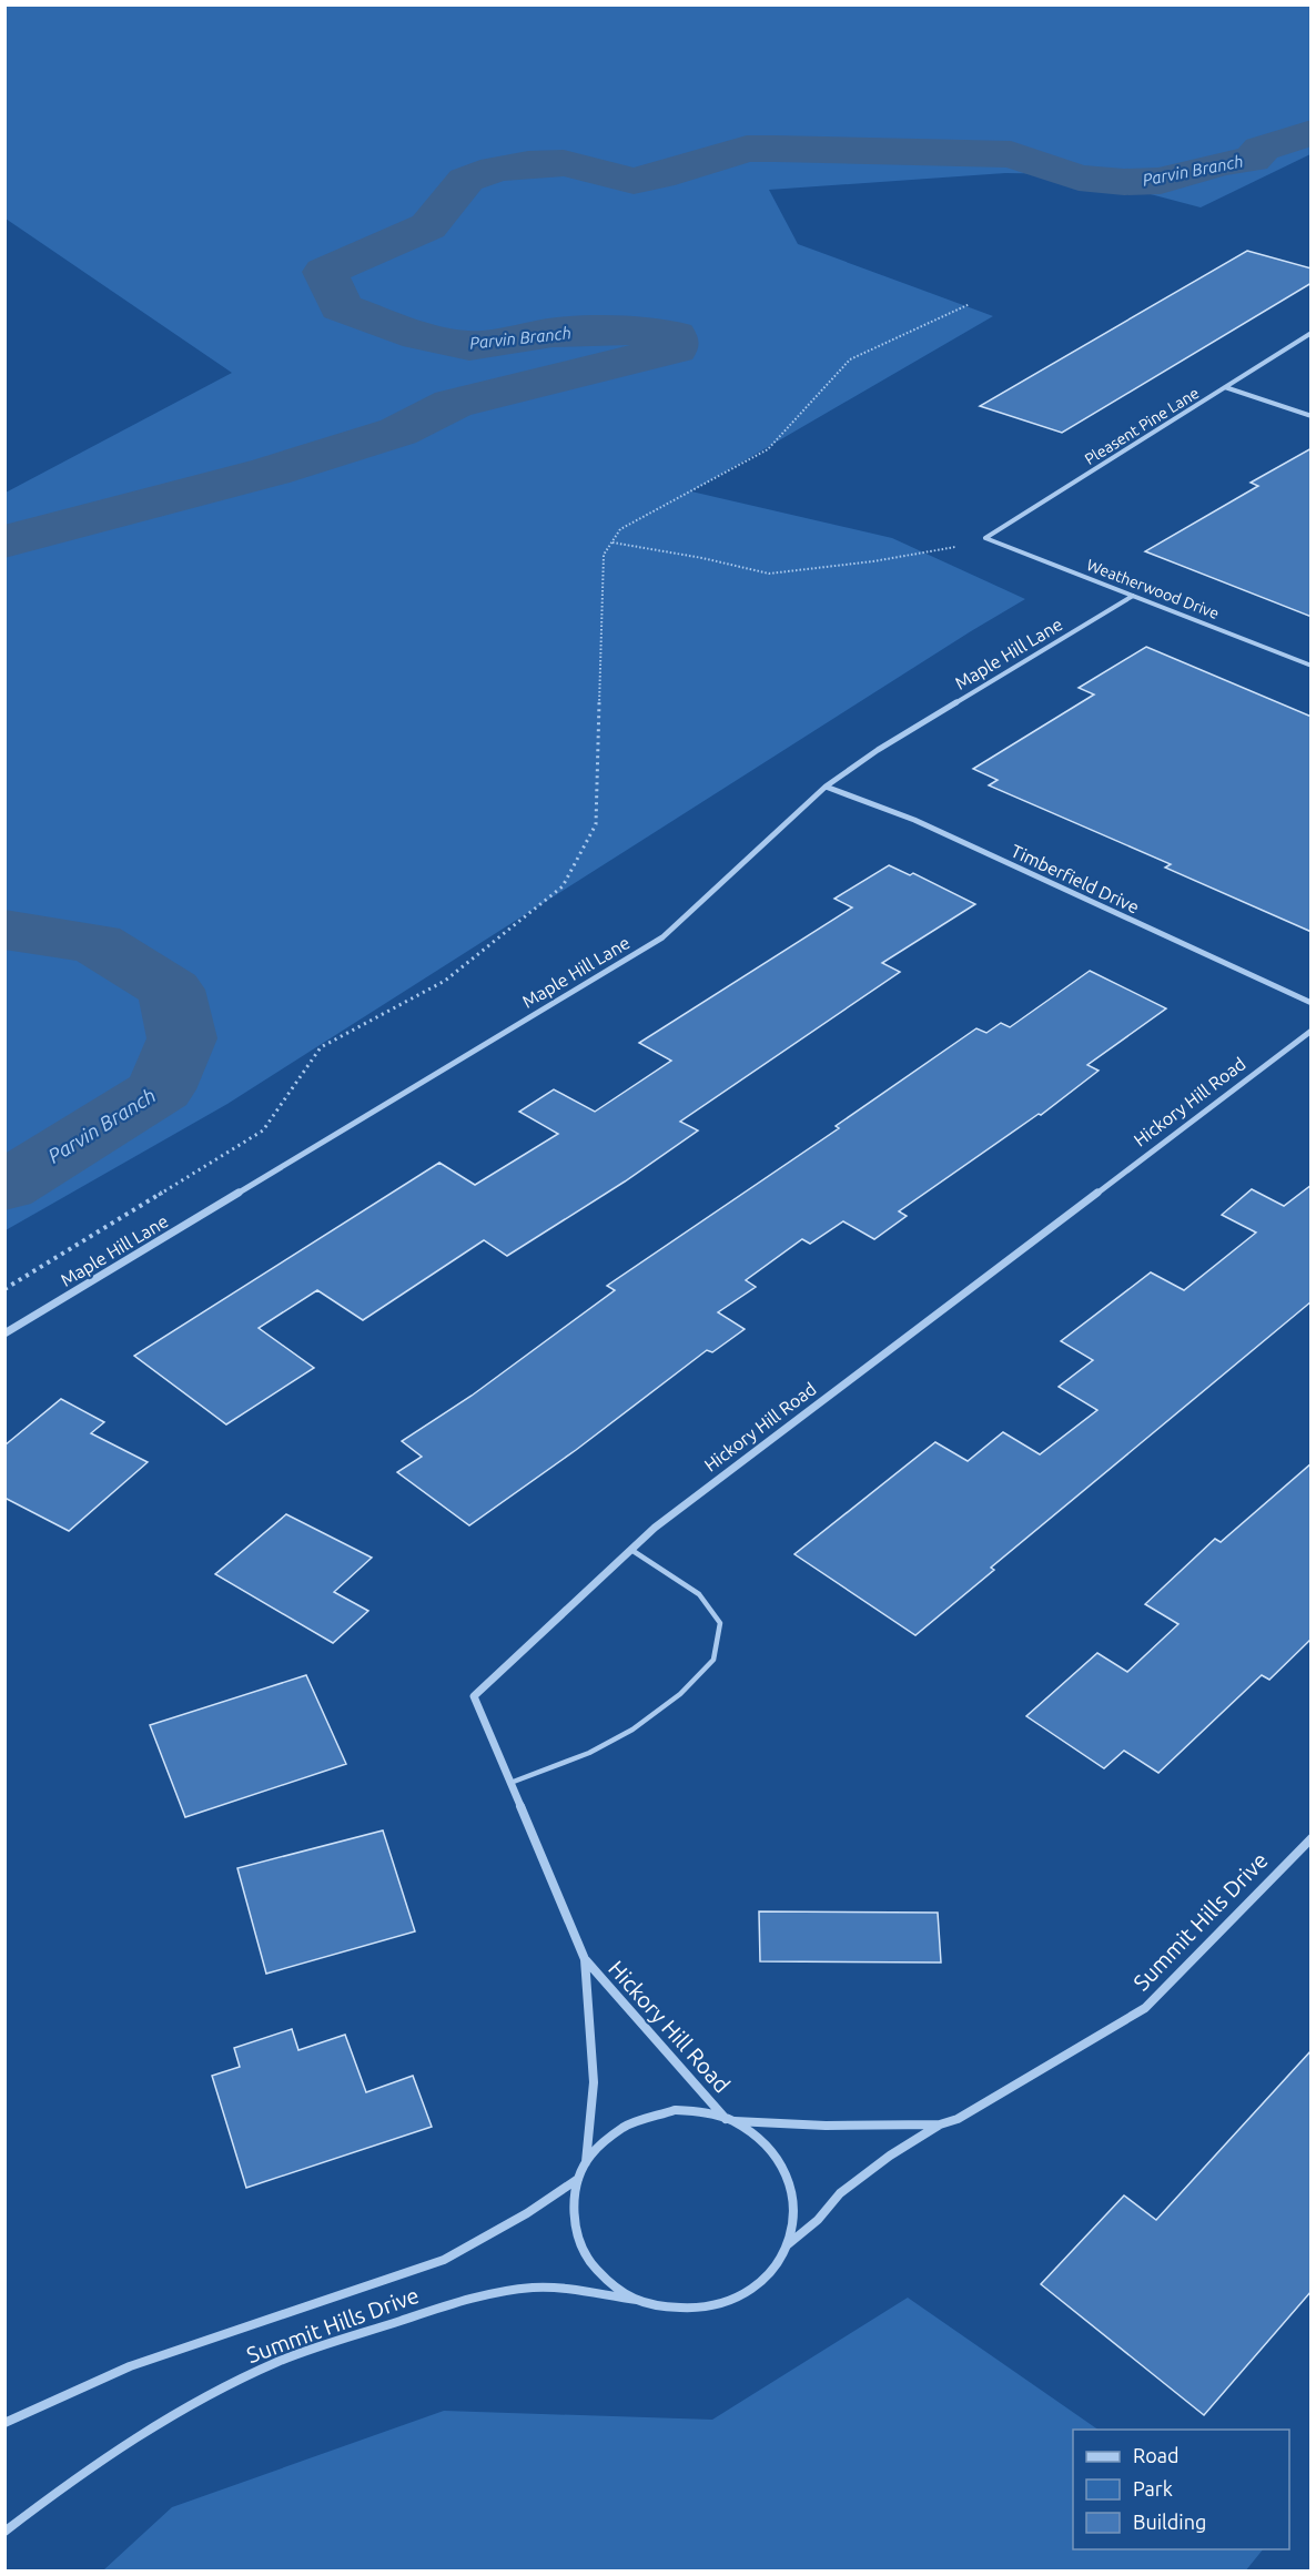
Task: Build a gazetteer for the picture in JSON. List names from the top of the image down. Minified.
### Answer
{"streets":{"street":["Pleasent Pine Lane","Weatherwood Drive","Maple Hill Lane","Timberfield Drive","Hickory Hill Road","Summit Hills Drive"]},"crossings":[["Pleasent Pine Lane","Weatherwood Drive"],["Weatherwood Drive","Maple Hill Lane"],["Maple Hill Lane","Timberfield Drive"],["Hickory Hill Road","Summit Hills Drive"]],"water":["Parvin Branch"],"legend":["Road","Park","Building"]}
